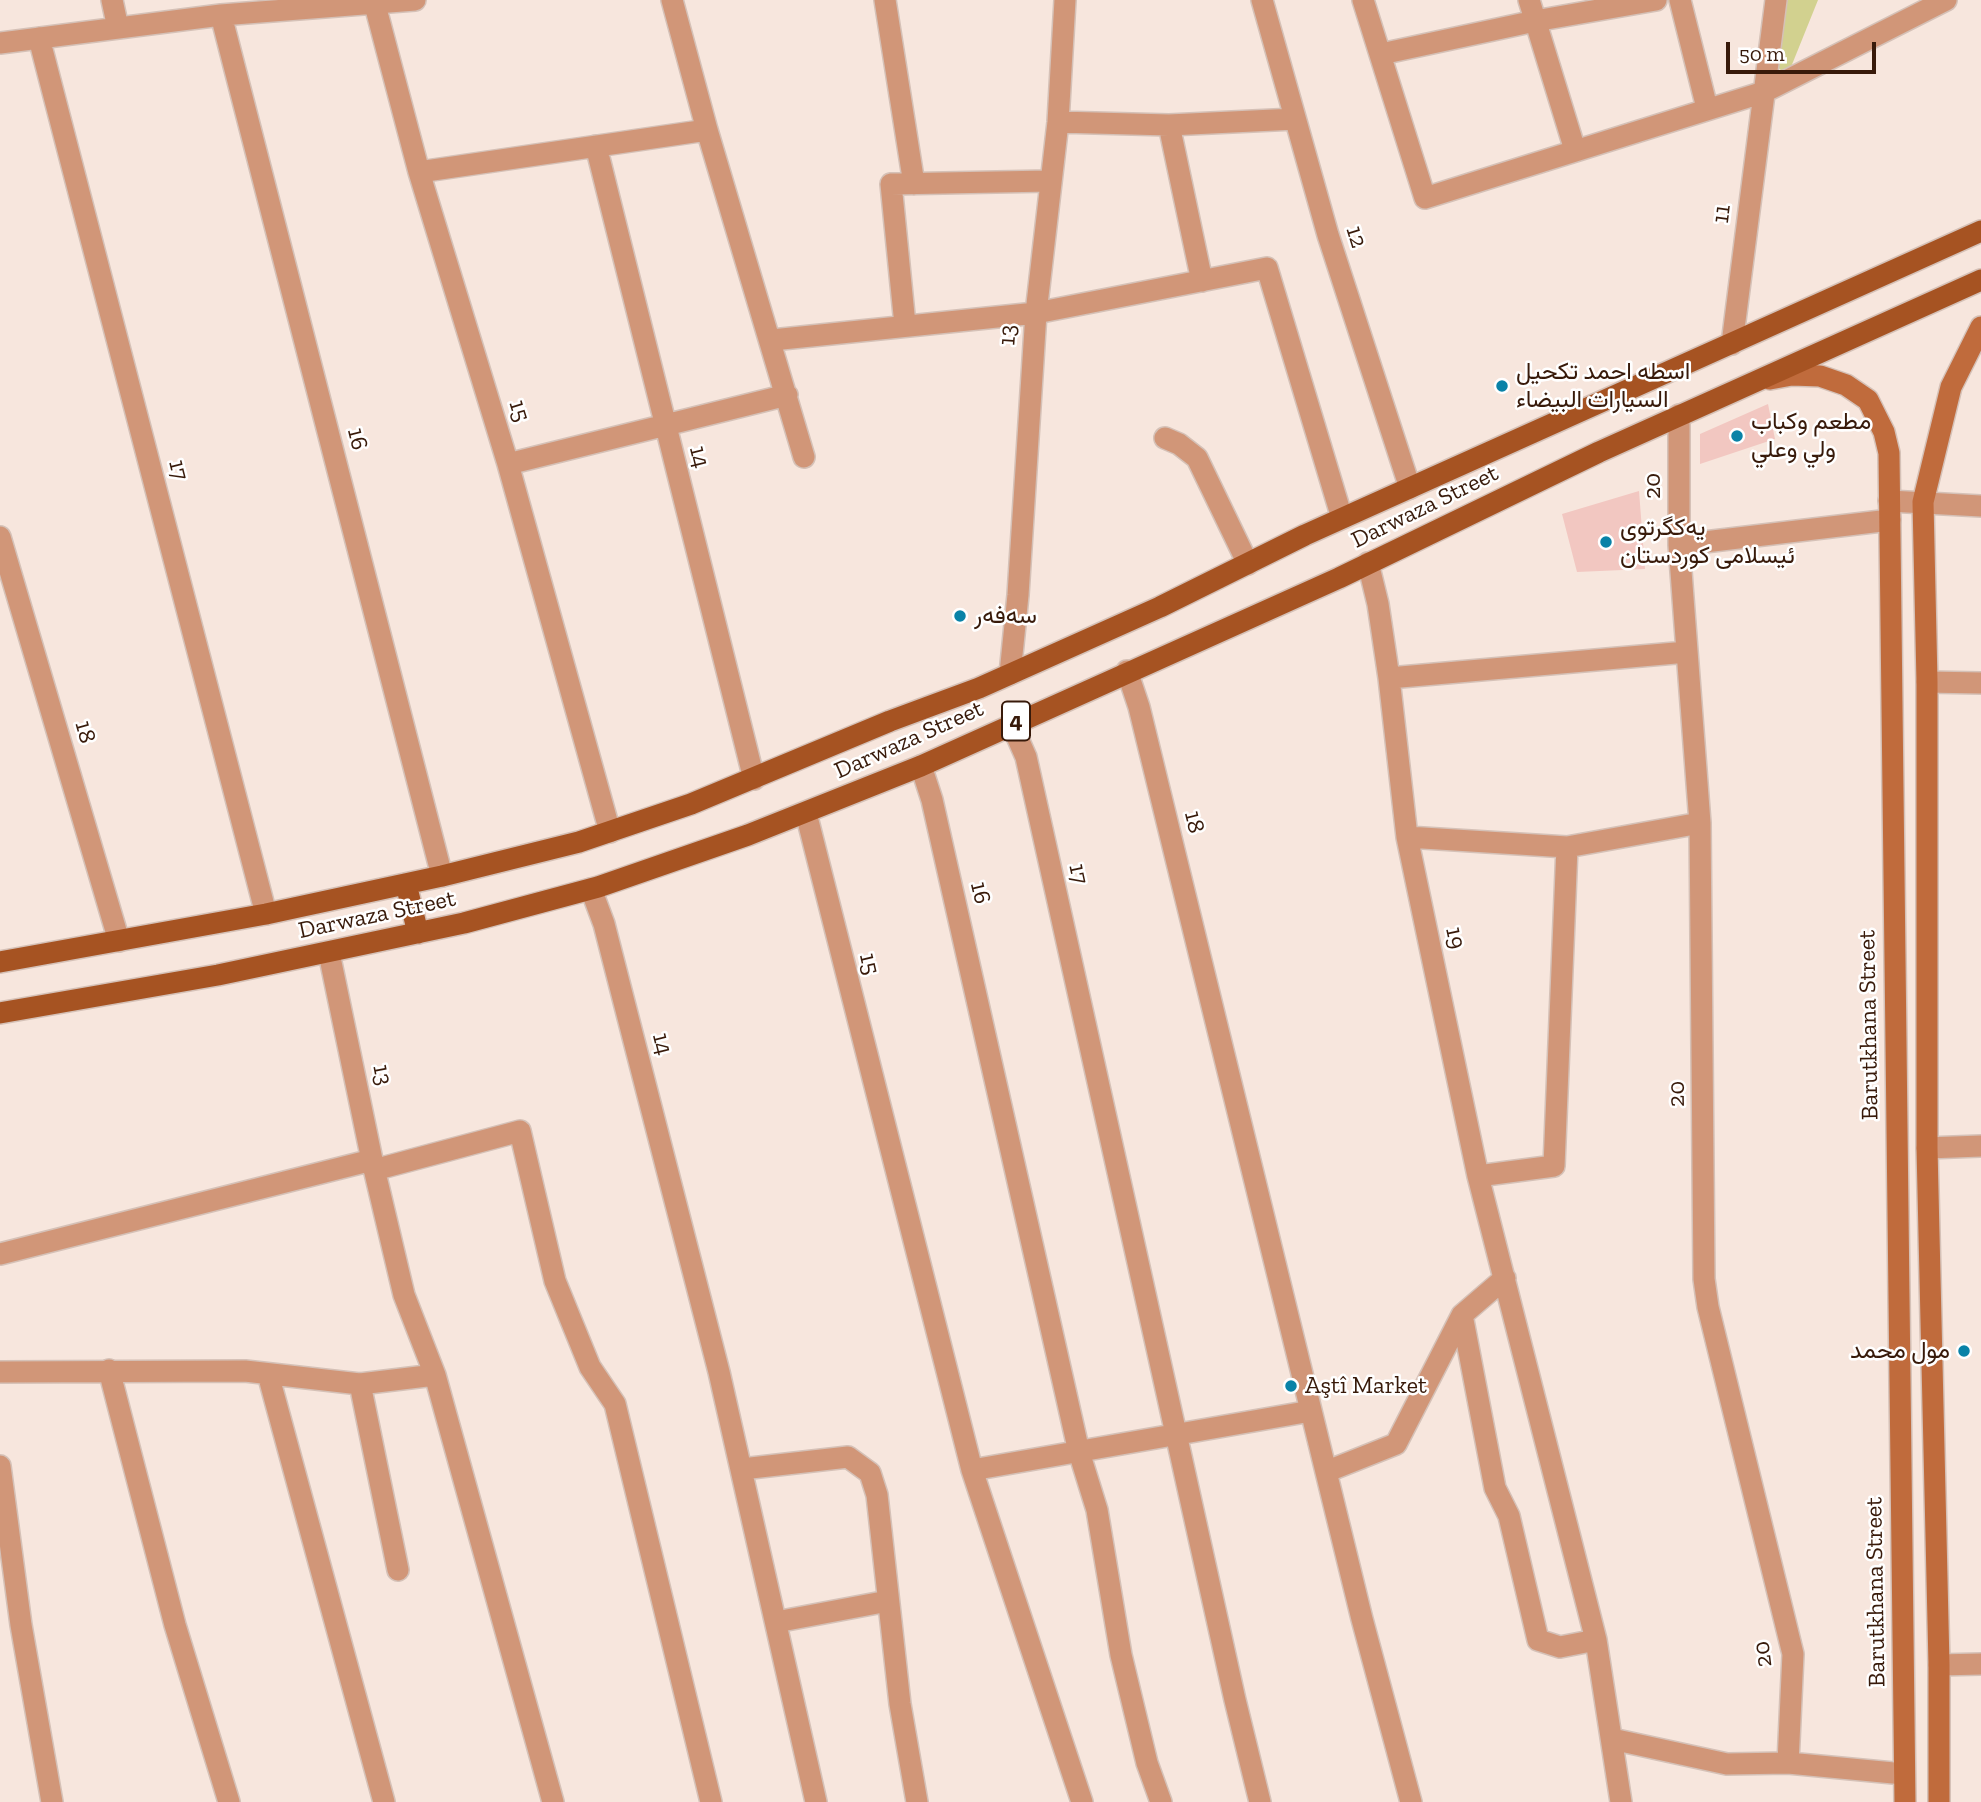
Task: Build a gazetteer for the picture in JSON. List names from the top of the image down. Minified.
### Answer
{"streets":{"main road":["Darwaza Street","4","Barutkhana Street"],"street":["11","12","13","15","16","14","17","20","18","19"]},"crossings":[["11","Darwaza Street"],["12","Darwaza Street"],["13","Darwaza Street"],["15","Darwaza Street"],["16","Darwaza Street"],["14","Darwaza Street"],["17","Darwaza Street"],["20","Darwaza Street"],["Darwaza Street","18"],["Darwaza Street","19"],["Darwaza Street","Barutkhana Street"]],"places":["اسطه احمد تكحيل السيارات البيضاء","مطعم وكباب ولي وعلي","یەکگرتوی ئیسلامی کوردستان","سەفەر","مول محمد","Aştî Market"],"scale_bar":"50 m"}
